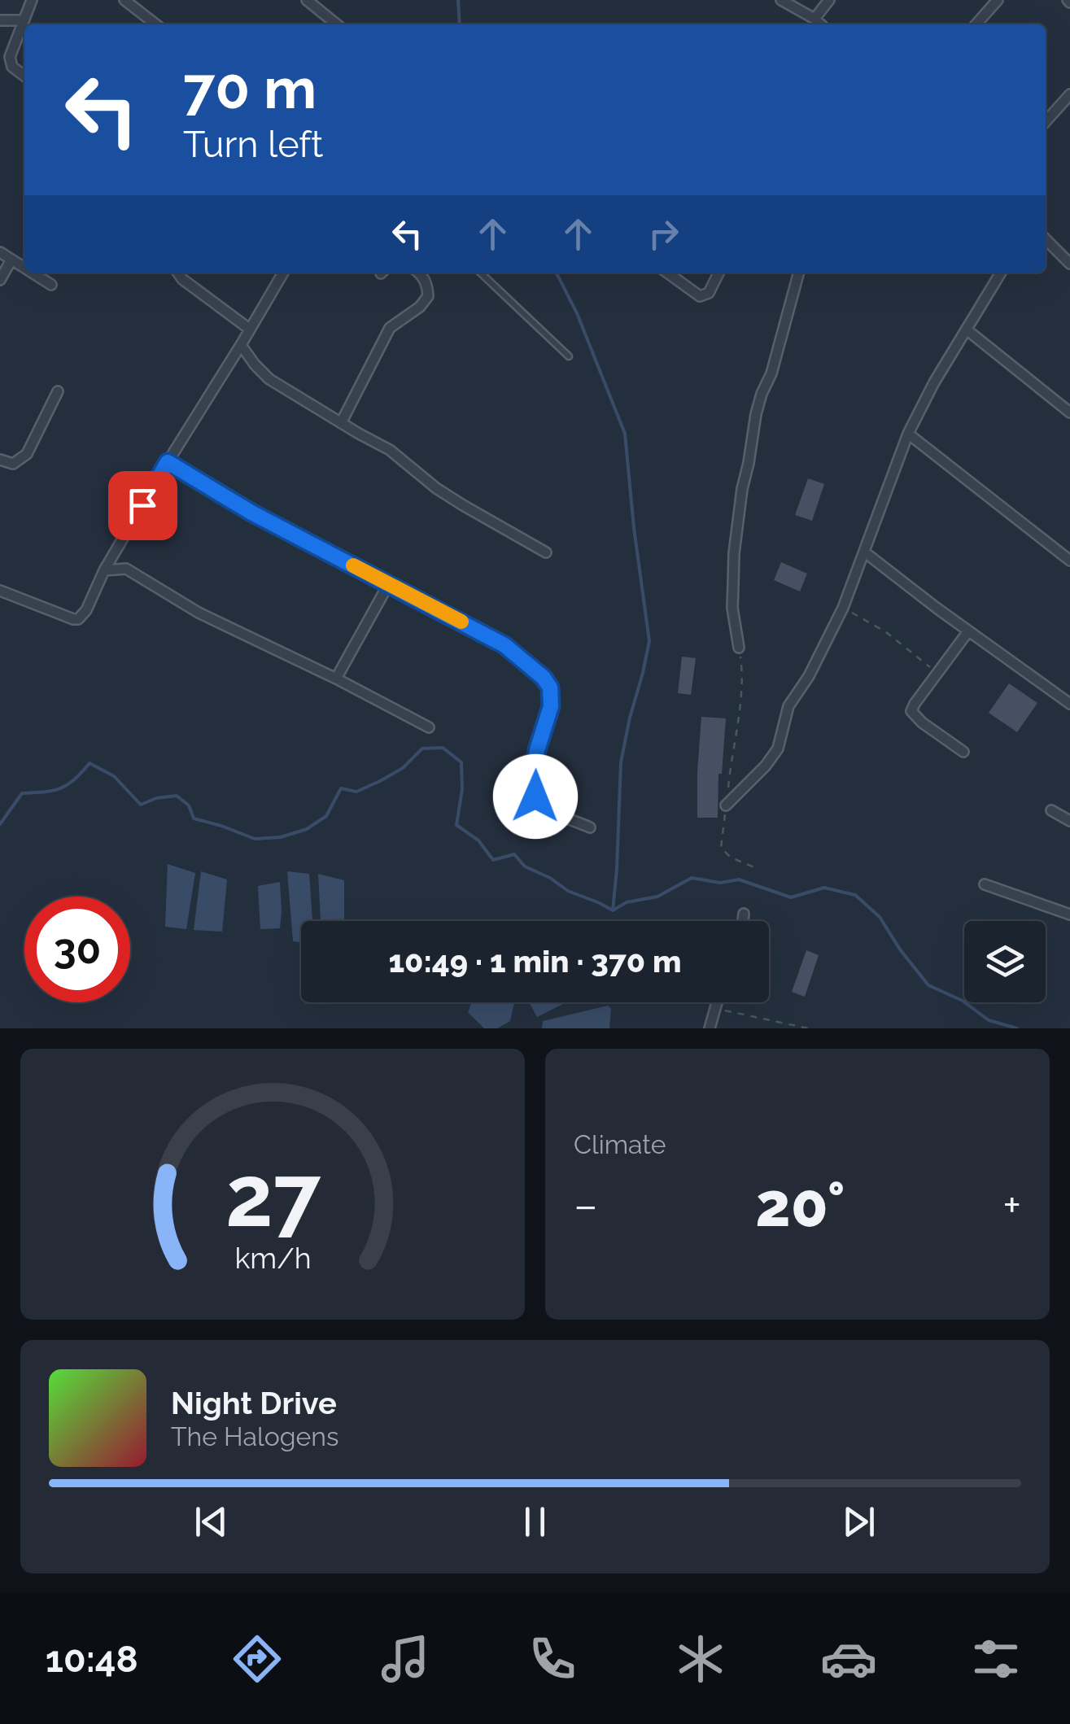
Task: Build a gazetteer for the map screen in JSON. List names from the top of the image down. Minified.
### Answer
{"page":{"turn":["70 m","Turn left"],"limit":"30","trip":"10:49 · 1 min · 370 m","tile":"Climate","heat":["−","20°","+"],"song":["Night Drive","The Halogens"],"tabs":"10:48","gauge":["27","km/h"]}}
